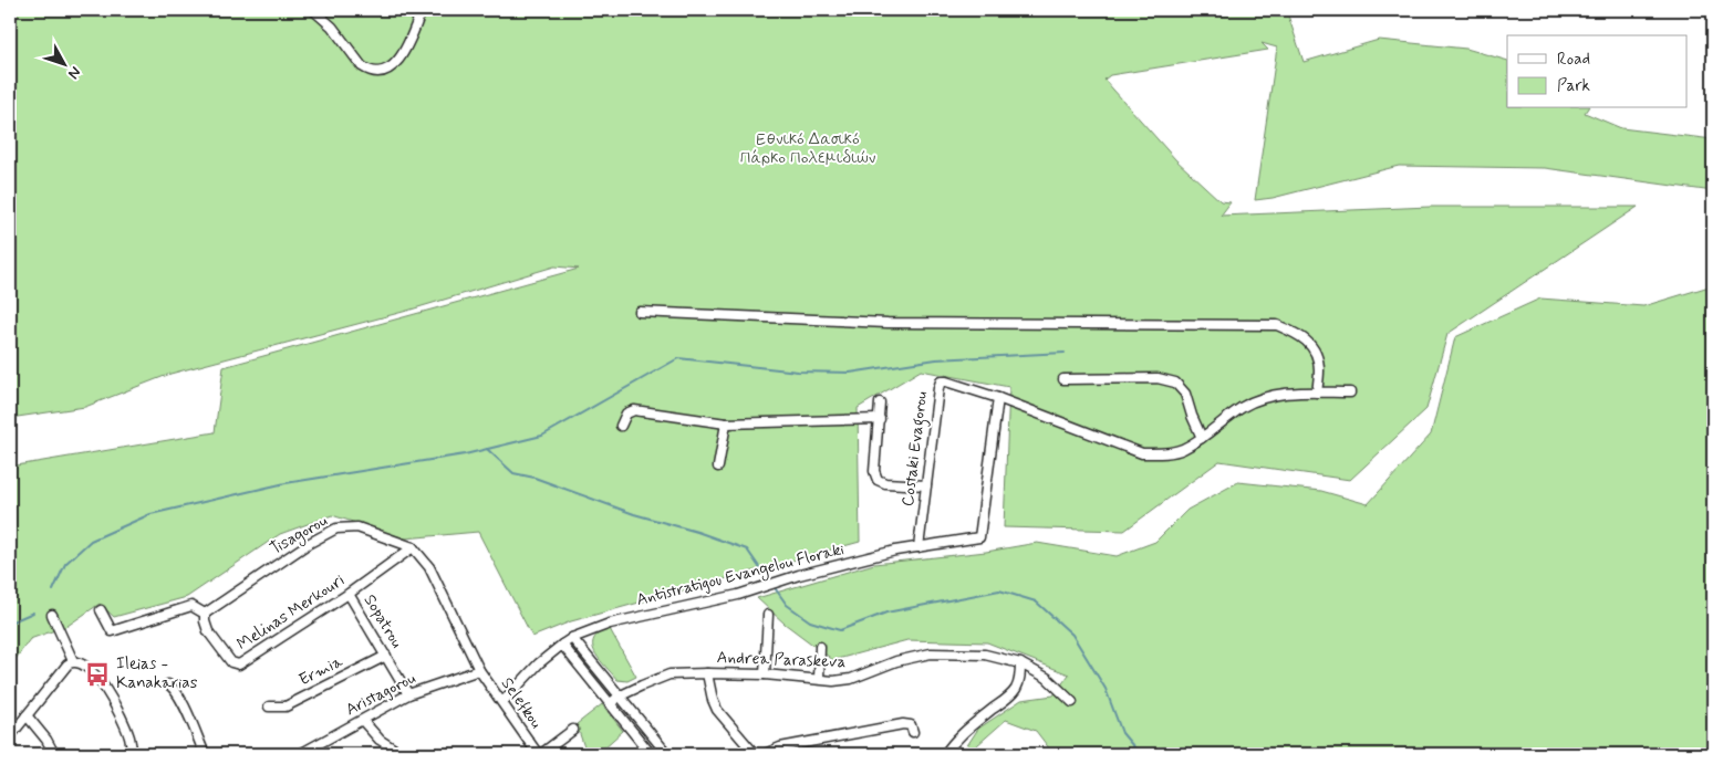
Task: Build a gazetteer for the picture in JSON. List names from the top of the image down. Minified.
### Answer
{"streets":{"street":["Costaki Evagorou","Tisagorou","Antistratigou Evangelou Floraki","Melinas Merkouri","Sopatrou","Andrea Paraskeva","Ermia","Aristagorou","Selefkou"]},"crossings":[["Costaki Evagorou","Antistratigou Evangelou Floraki"],["Tisagorou","Melinas Merkouri"],["Antistratigou Evangelou Floraki","Selefkou"],["Melinas Merkouri","Sopatrou"],["Sopatrou","Ermia"],["Sopatrou","Aristagorou"],["Aristagorou","Selefkou"]],"parks":["Εθνικό Δασικό Πάρκο Πολεμιδιών"],"places":{"bus stop":["Ileias - Kanakarias"]},"legend":["Road","Park"],"north":"bottom right"}
